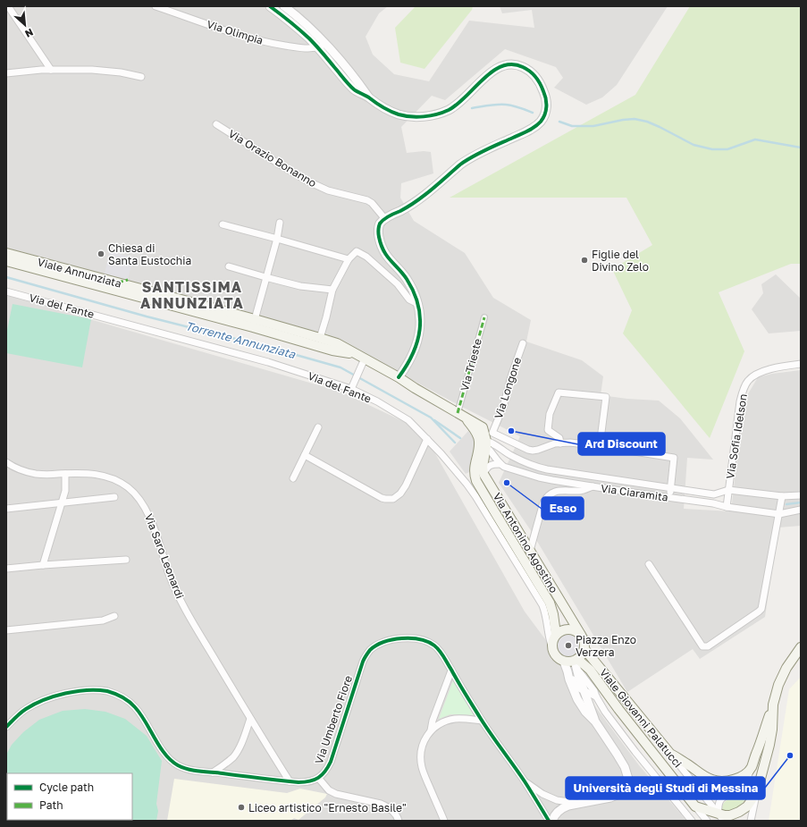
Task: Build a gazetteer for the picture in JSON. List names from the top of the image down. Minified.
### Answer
{"streets":{"main road":["Viale Annunziata","Via Antonino Agostino","Viale Giovanni Palatucci"],"street":["Via Olimpia","Via Orazio Bonanno","Via del Fante","Via Trieste","Via Longone","Via Sofia Idelson","Via Ciaramita","Via Saro Leonardi","Via Umberto Fiore"]},"crossings":[["Viale Annunziata","Via Trieste"],["Via del Fante","Via Antonino Agostino"],["Via del Fante","Viale Giovanni Palatucci"],["Via Sofia Idelson","Via Ciaramita"],["Via Ciaramita","Via Antonino Agostino"],["Via Antonino Agostino","Viale Giovanni Palatucci"],["Via Saro Leonardi","Via Umberto Fiore"]],"districts":["SANTISSIMA ANNUNZIATA"],"water":["Torrente Annunziata"],"places":["Chiesa di Santa Eustochia","Figlie del Divino Zelo","Ard Discount","Esso","Piazza Enzo Verzera","Università degli Studi di Messina","Liceo artistico \"Ernesto Basile\""],"legend":["Cycle path","Path"],"north":"bottom right"}
